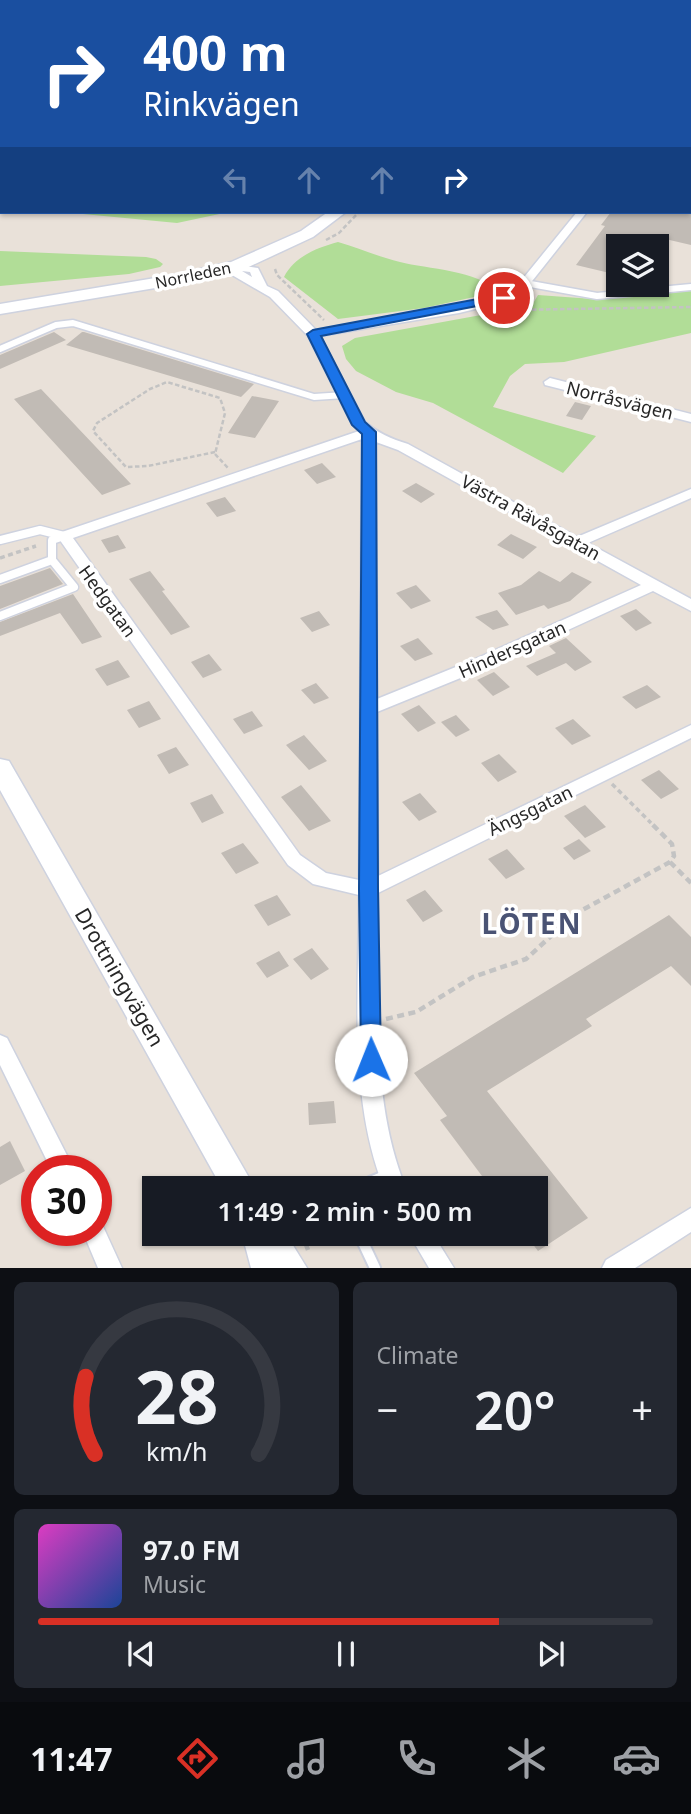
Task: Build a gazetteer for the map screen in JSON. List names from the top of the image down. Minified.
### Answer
{"streets":{"main road":["Norrleden","Drottningvägen"],"street":["Norråsvägen","Västra Rävåsgatan","Hedgatan","Hindersgatan","Ängsgatan"]},"crossings":[["Västra Rävåsgatan","Hindersgatan"],["Hedgatan","Ängsgatan"]],"districts":["LÖTEN"],"page":{"turn":["400 m","Rinkvägen"],"limit":"30","trip":"11:49 · 2 min · 500 m","tile":"Climate","heat":["−","20°","+"],"song":["97.0 FM","Music"],"tabs":"11:47","gauge":["28","km/h"]}}
